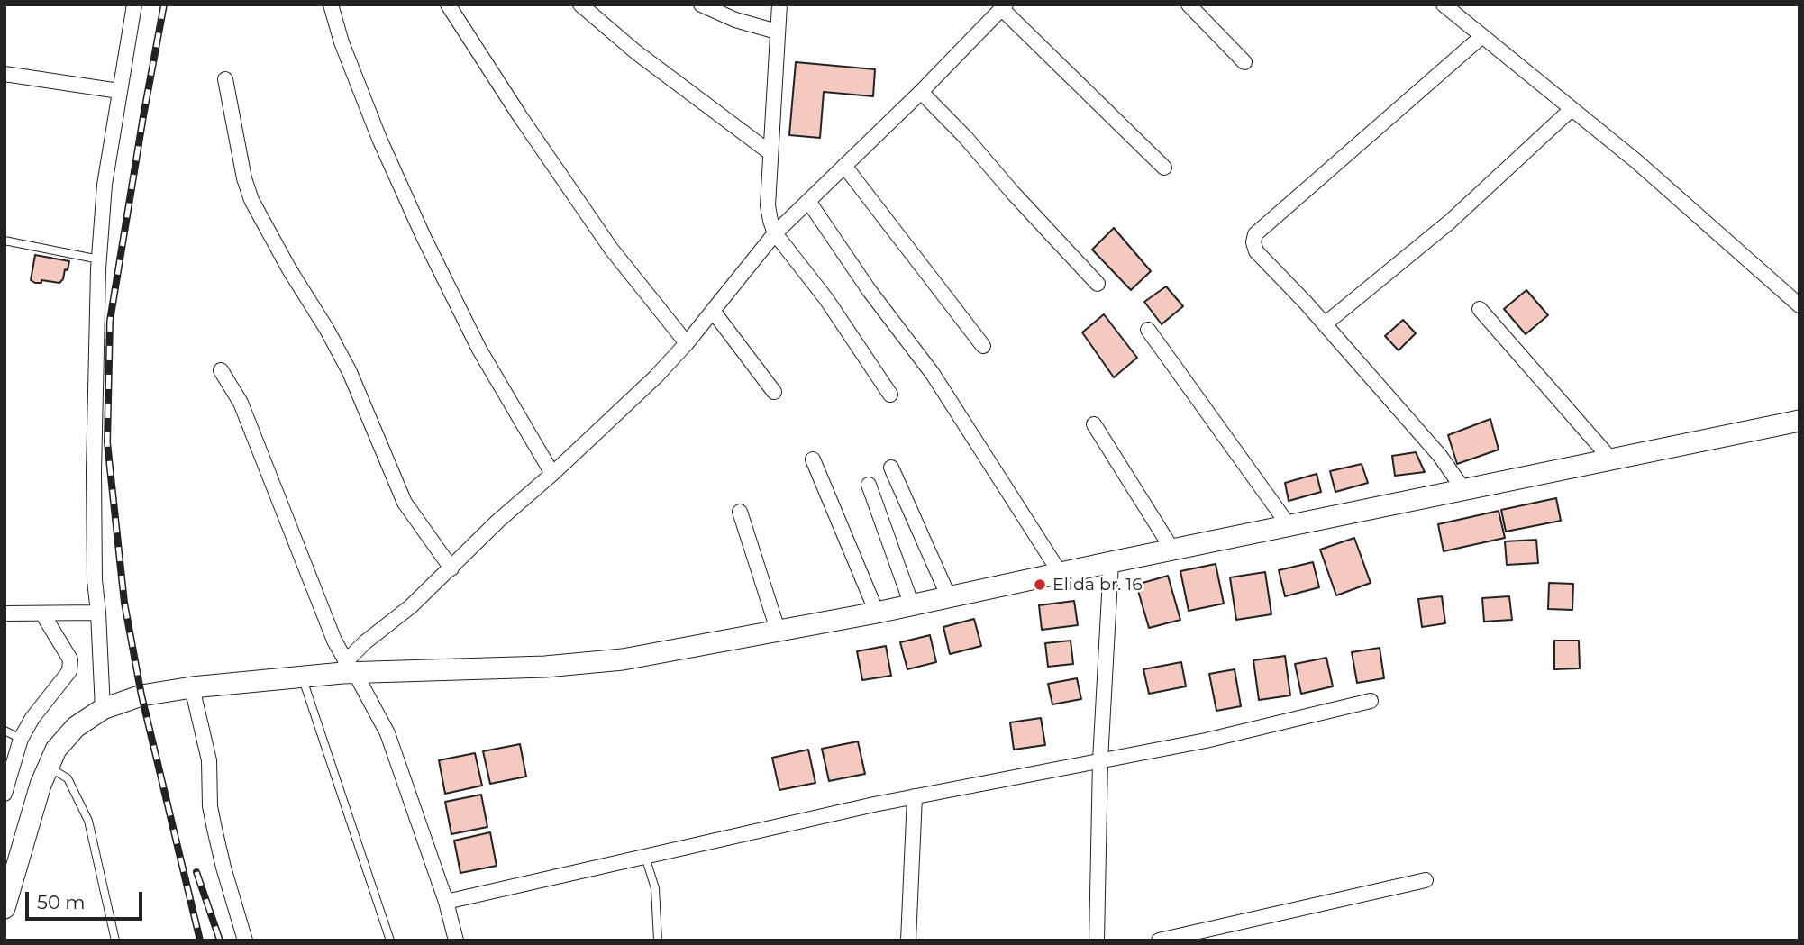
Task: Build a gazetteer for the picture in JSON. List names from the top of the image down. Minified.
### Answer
{"places":["Elida br. 16"],"scale_bar":"50 m"}
